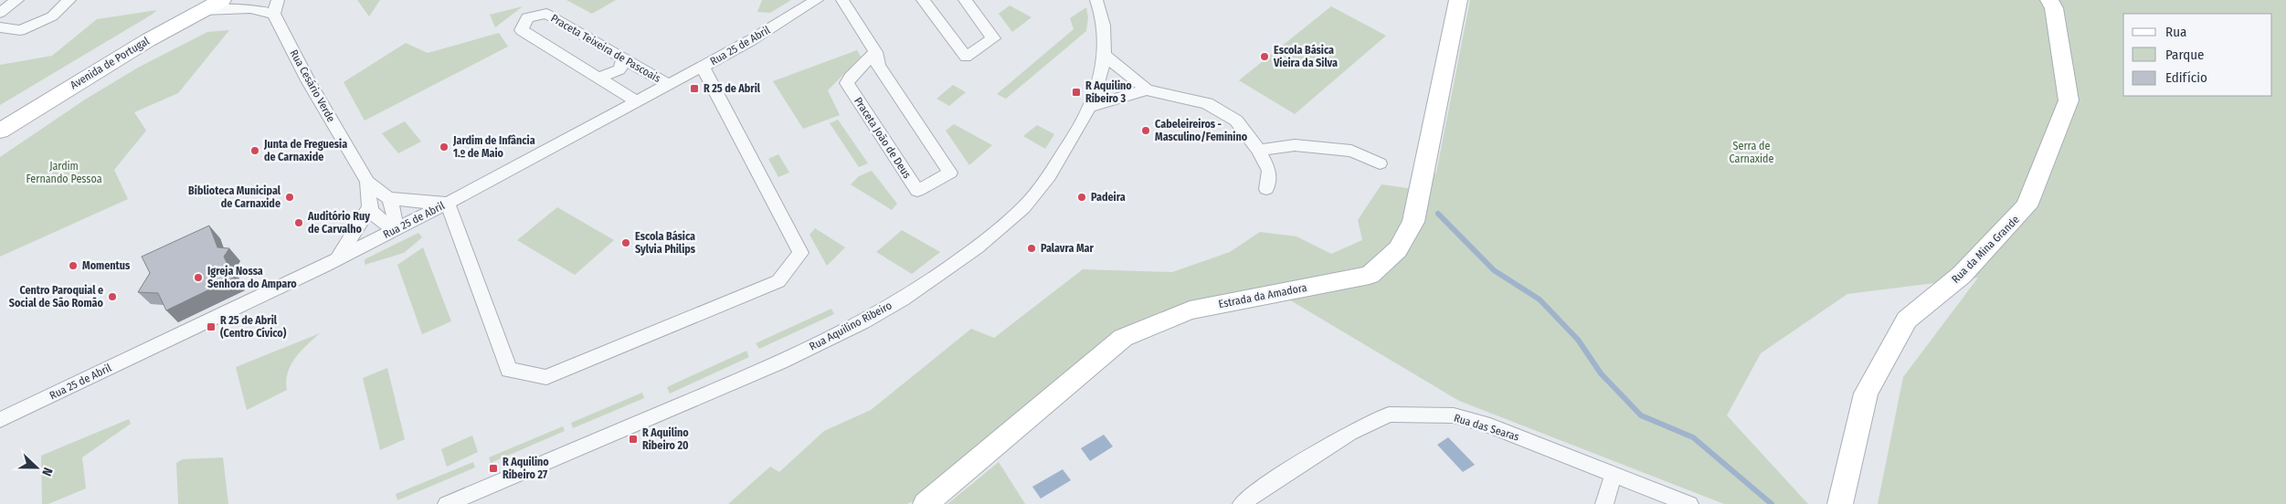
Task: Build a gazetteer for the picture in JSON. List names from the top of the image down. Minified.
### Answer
{"streets":{"street":["Rua 25 de Abril","Praceta Teixeira de Pascoais","Avenida de Portugal","Rua Cesário Verde","Praceta João de Deus","Rua da Mina Grande","Estrada da Amadora","Rua Aquilino Ribeiro","Rua das Searas"]},"crossings":[["Rua 25 de Abril","Praceta Teixeira de Pascoais"],["Avenida de Portugal","Rua Cesário Verde"]],"parks":["Serra de Carnaxide","Jardim Fernando Pessoa"],"places":{"other":["Escola Básica Vieira da Silva","Cabeleireiros - Masculino/Feminino","Jardim de Infância 1.º de Maio","Junta de Freguesia de Carnaxide","Biblioteca Municipal de Carnaxide","Padeira","Auditório Ruy de Carvalho","Escola Básica Sylvia Philips","Palavra Mar","Momentus","Igreja Nossa Senhora do Amparo","Centro Paroquial e Social de São Romão"],"transit":["R 25 de Abril","R Aquilino Ribeiro 3","R 25 de Abril (Centro Cívico)","R Aquilino Ribeiro 20","R Aquilino Ribeiro 27"]},"legend":["Rua","Parque","Edifício"],"north":"right"}
